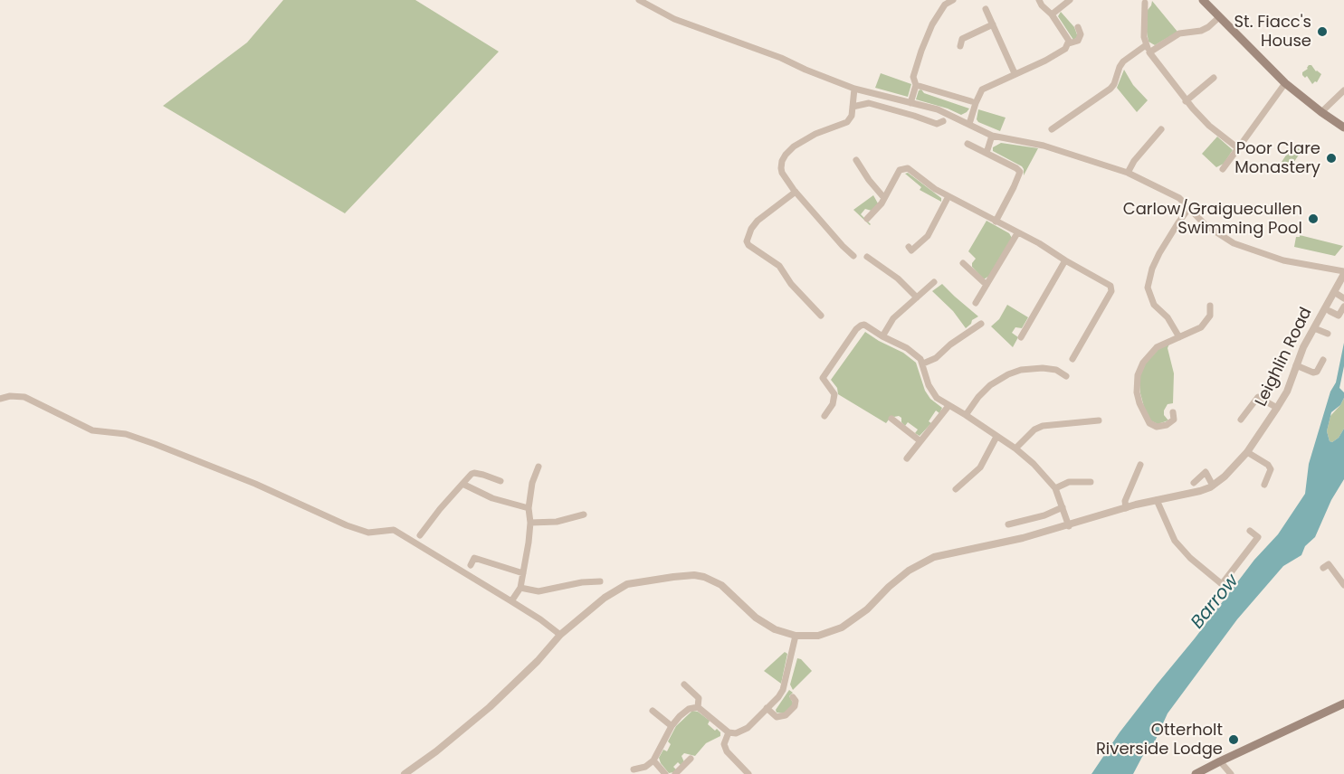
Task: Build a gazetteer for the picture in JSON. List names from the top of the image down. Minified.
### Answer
{"streets":{"street":["Leighlin Road"]},"water":["Barrow"],"places":["St. Fiacc's House","Poor Clare Monastery","Carlow/Graiguecullen Swimming Pool","Otterholt Riverside Lodge"]}
